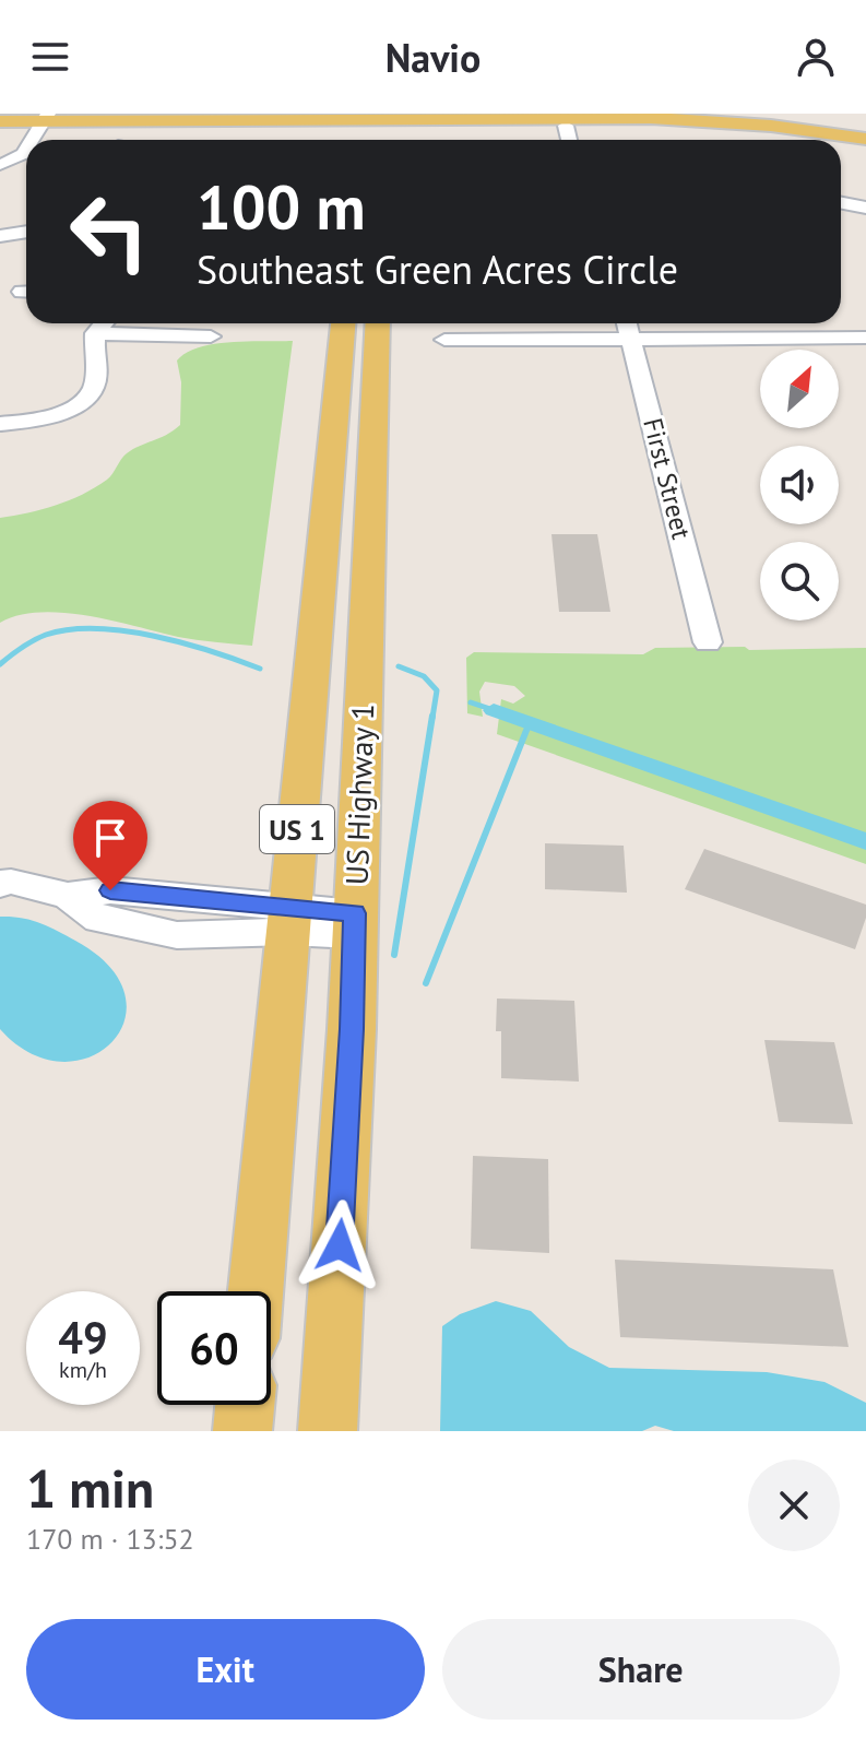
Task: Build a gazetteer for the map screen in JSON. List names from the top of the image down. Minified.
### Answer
{"streets":{"main road":["US Highway 1","US 1"],"street":["First Street"]},"north":"top right","page":{"header":"Navio","turn":["100 m","Southeast Green Acres Circle"],"speed":"49 km/h","limit":"60","heading":["1 min","170 m · 13:52"],"buttons":["Exit","Share"]}}
